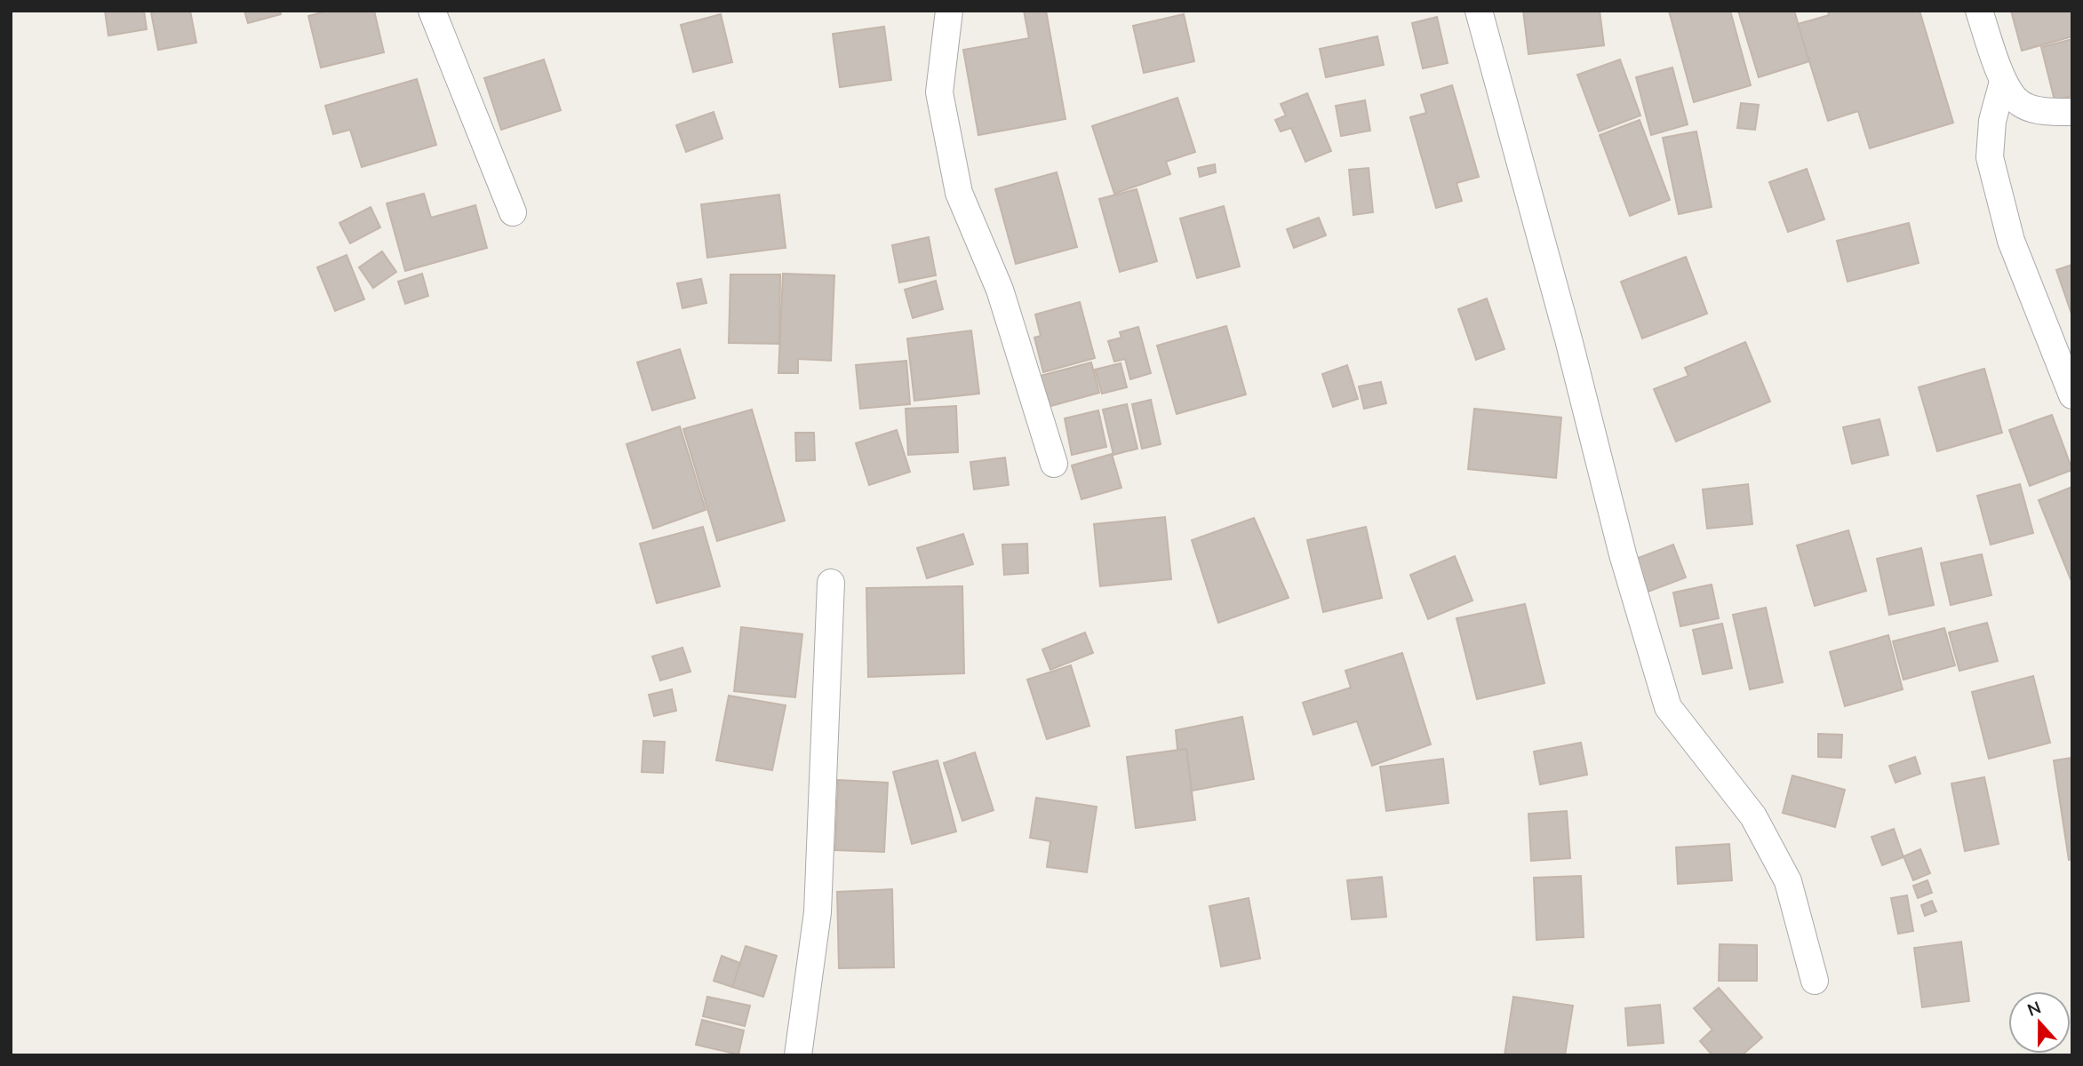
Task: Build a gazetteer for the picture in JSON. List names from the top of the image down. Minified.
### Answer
{"north":"top"}
